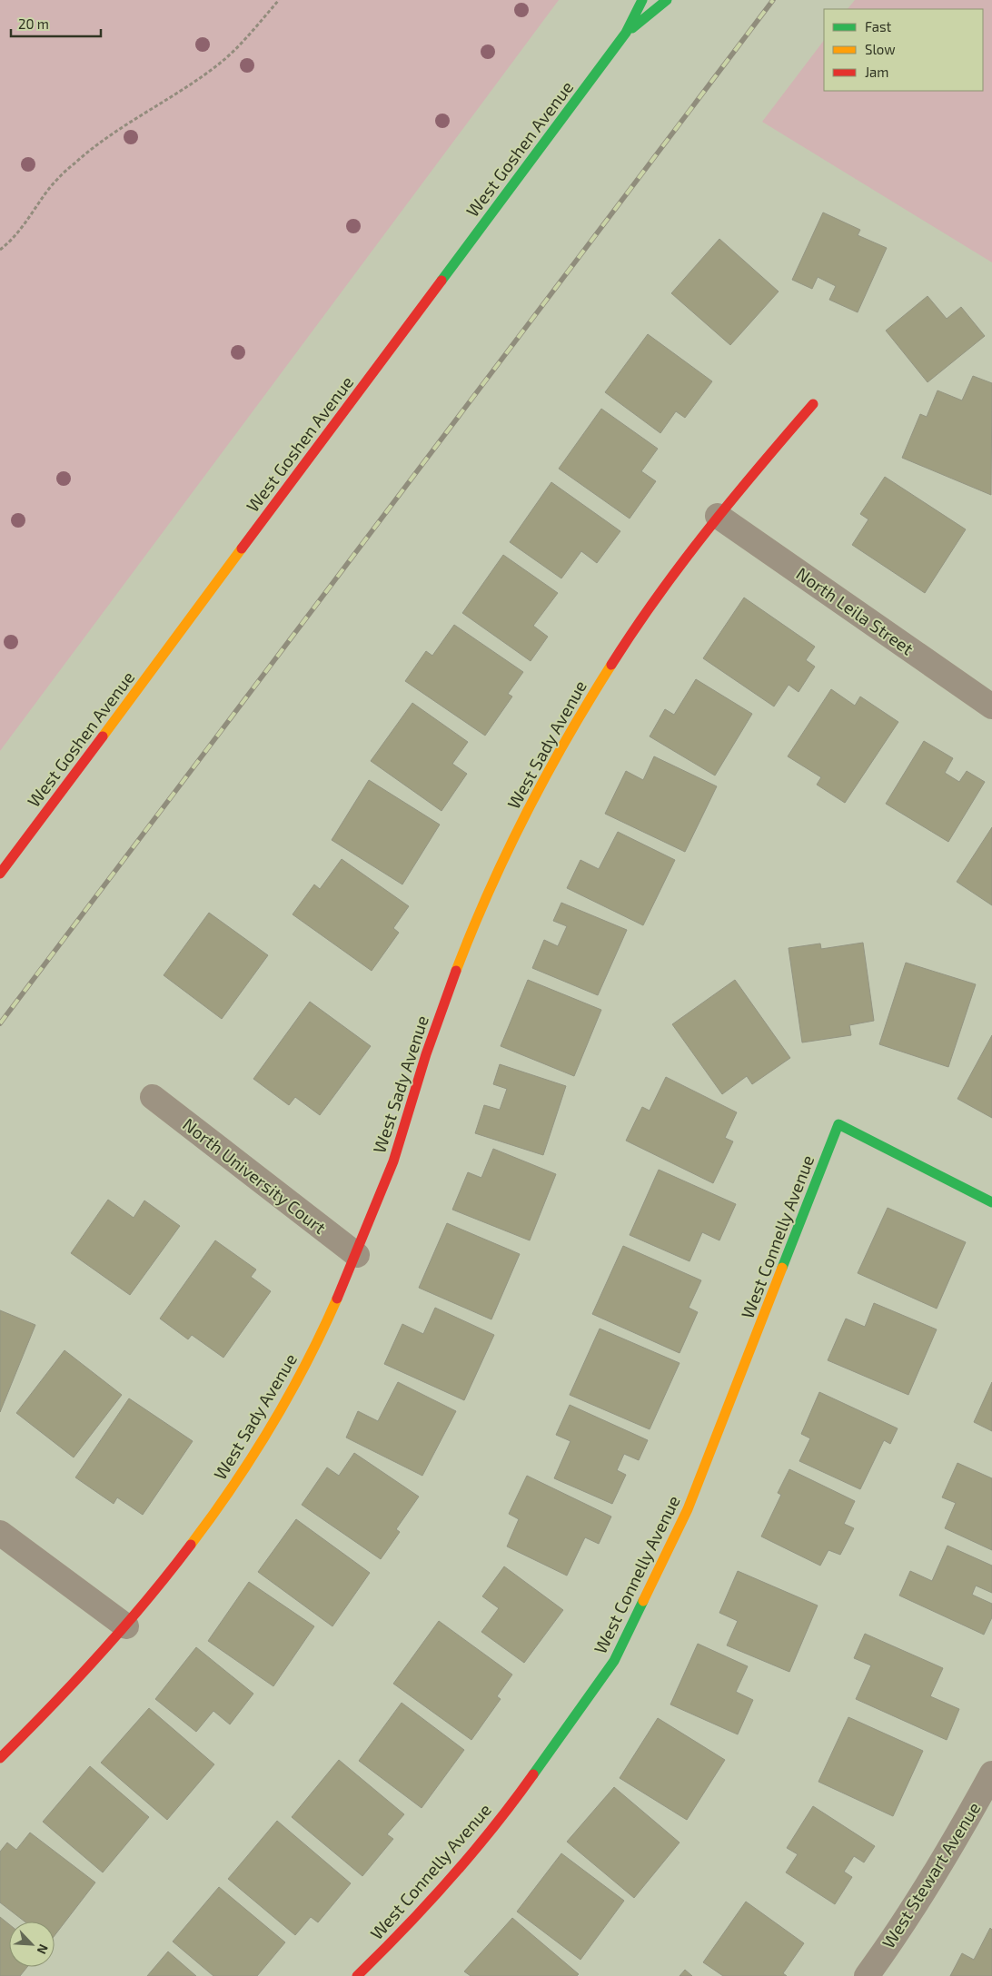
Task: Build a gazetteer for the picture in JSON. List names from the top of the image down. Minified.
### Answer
{"streets":{"street":["West Goshen Avenue","North Leila Street","West Sady Avenue","North University Court","West Connelly Avenue","West Stewart Avenue"]},"crossings":[["North Leila Street","West Sady Avenue"],["West Sady Avenue","North University Court"]],"legend":["Fast","Slow","Jam"],"scale_bar":"20 m","north":"bottom right"}
